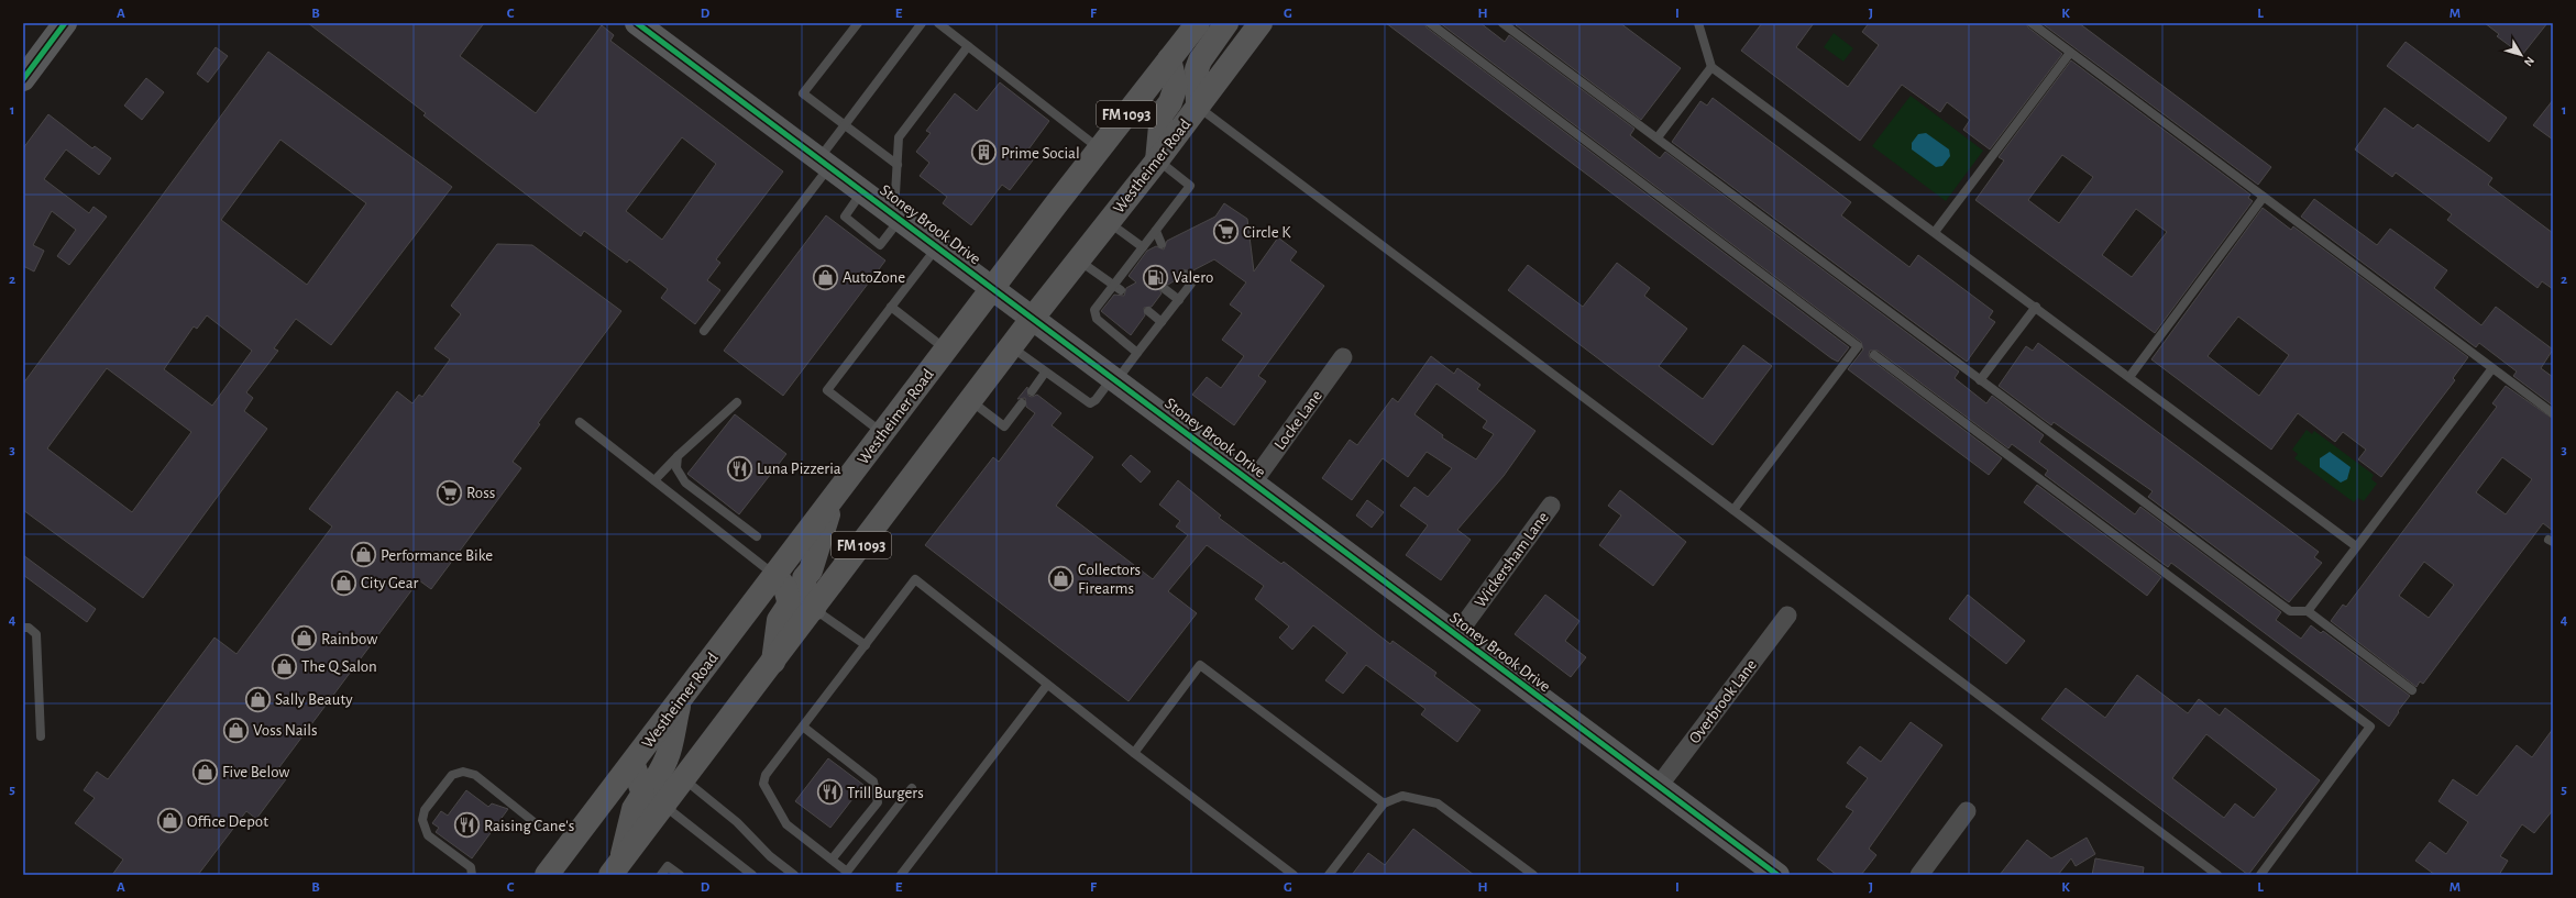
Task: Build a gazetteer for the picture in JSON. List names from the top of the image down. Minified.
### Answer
{"streets":{"main road":["FM 1093","Westheimer Road"],"street":["Stoney Brook Drive","Locke Lane","Wickersham Lane","Overbrook Lane"]},"crossings":[["Westheimer Road","Stoney Brook Drive"],["Stoney Brook Drive","Locke Lane"],["Stoney Brook Drive","Wickersham Lane"],["Stoney Brook Drive","Overbrook Lane"]],"places":{"building":["Prime Social"],"supermarket":["Circle K","Ross"],"shop":["AutoZone","Performance Bike","Collectors Firearms","City Gear","Rainbow","The Q Salon","Sally Beauty","Voss Nails","Five Below","Office Depot"],"fuel station":["Valero"],"restaurant":["Luna Pizzeria","Trill Burgers","Raising Cane's"]},"north":"bottom right","grid":{"columns":["A","B","C","D","E","F","G","H","I","J","K","L","M"],"rows":["1","2","3","4","5"]}}
